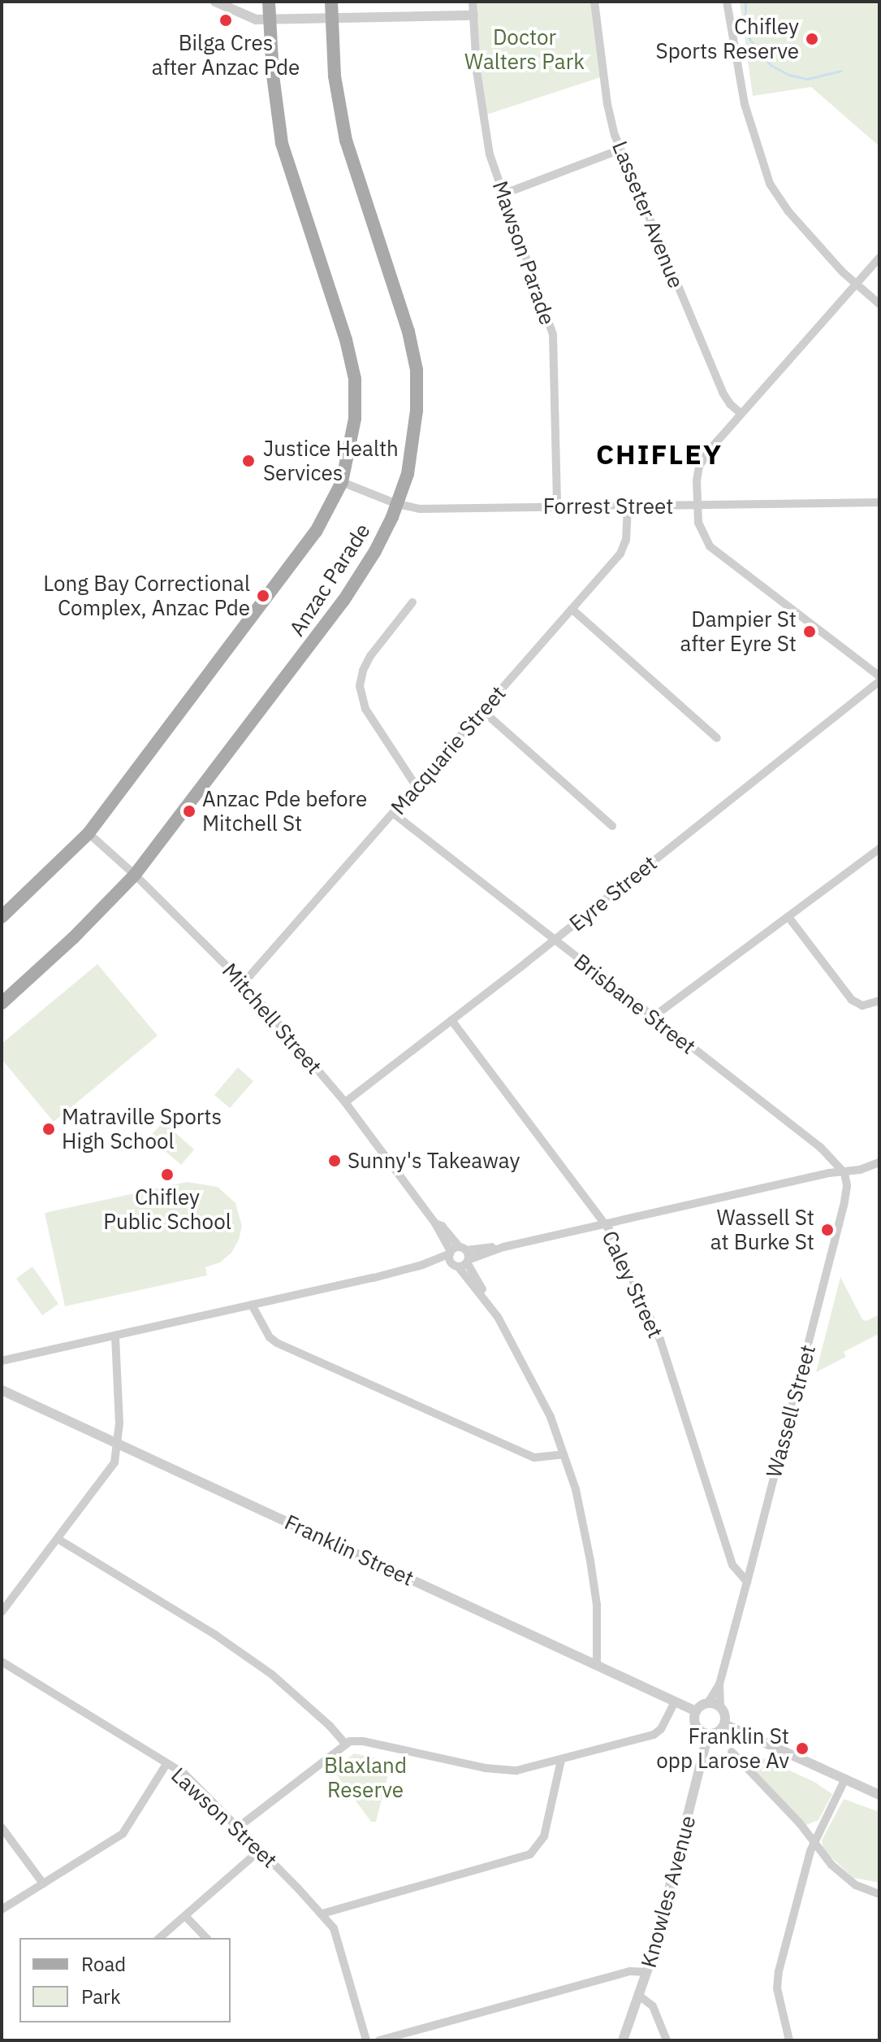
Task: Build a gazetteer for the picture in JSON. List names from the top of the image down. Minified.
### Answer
{"streets":{"main road":["Anzac Parade"],"street":["Lasseter Avenue","Mawson Parade","Forrest Street","Macquarie Street","Eyre Street","Brisbane Street","Mitchell Street","Caley Street","Wassell Street","Franklin Street","Lawson Street","Knowles Avenue"]},"crossings":[["Mawson Parade","Forrest Street"],["Forrest Street","Anzac Parade"],["Forrest Street","Macquarie Street"],["Anzac Parade","Mitchell Street"],["Macquarie Street","Brisbane Street"],["Macquarie Street","Mitchell Street"],["Eyre Street","Brisbane Street"],["Eyre Street","Mitchell Street"],["Eyre Street","Caley Street"],["Brisbane Street","Wassell Street"],["Mitchell Street","Franklin Street"],["Caley Street","Wassell Street"],["Wassell Street","Franklin Street"],["Wassell Street","Knowles Avenue"],["Franklin Street","Knowles Avenue"]],"districts":["CHIFLEY"],"parks":["Doctor Walters Park","Blaxland Reserve"],"places":["Bilga Cres after Anzac Pde","Chifley Sports Reserve","Justice Health Services","Long Bay Correctional Complex, Anzac Pde","Dampier St after Eyre St","Anzac Pde before Mitchell St","Matraville Sports High School","Sunny's Takeaway","Chifley Public School","Wassell St at Burke St","Franklin St opp Larose Av"],"legend":["Road","Park"]}
